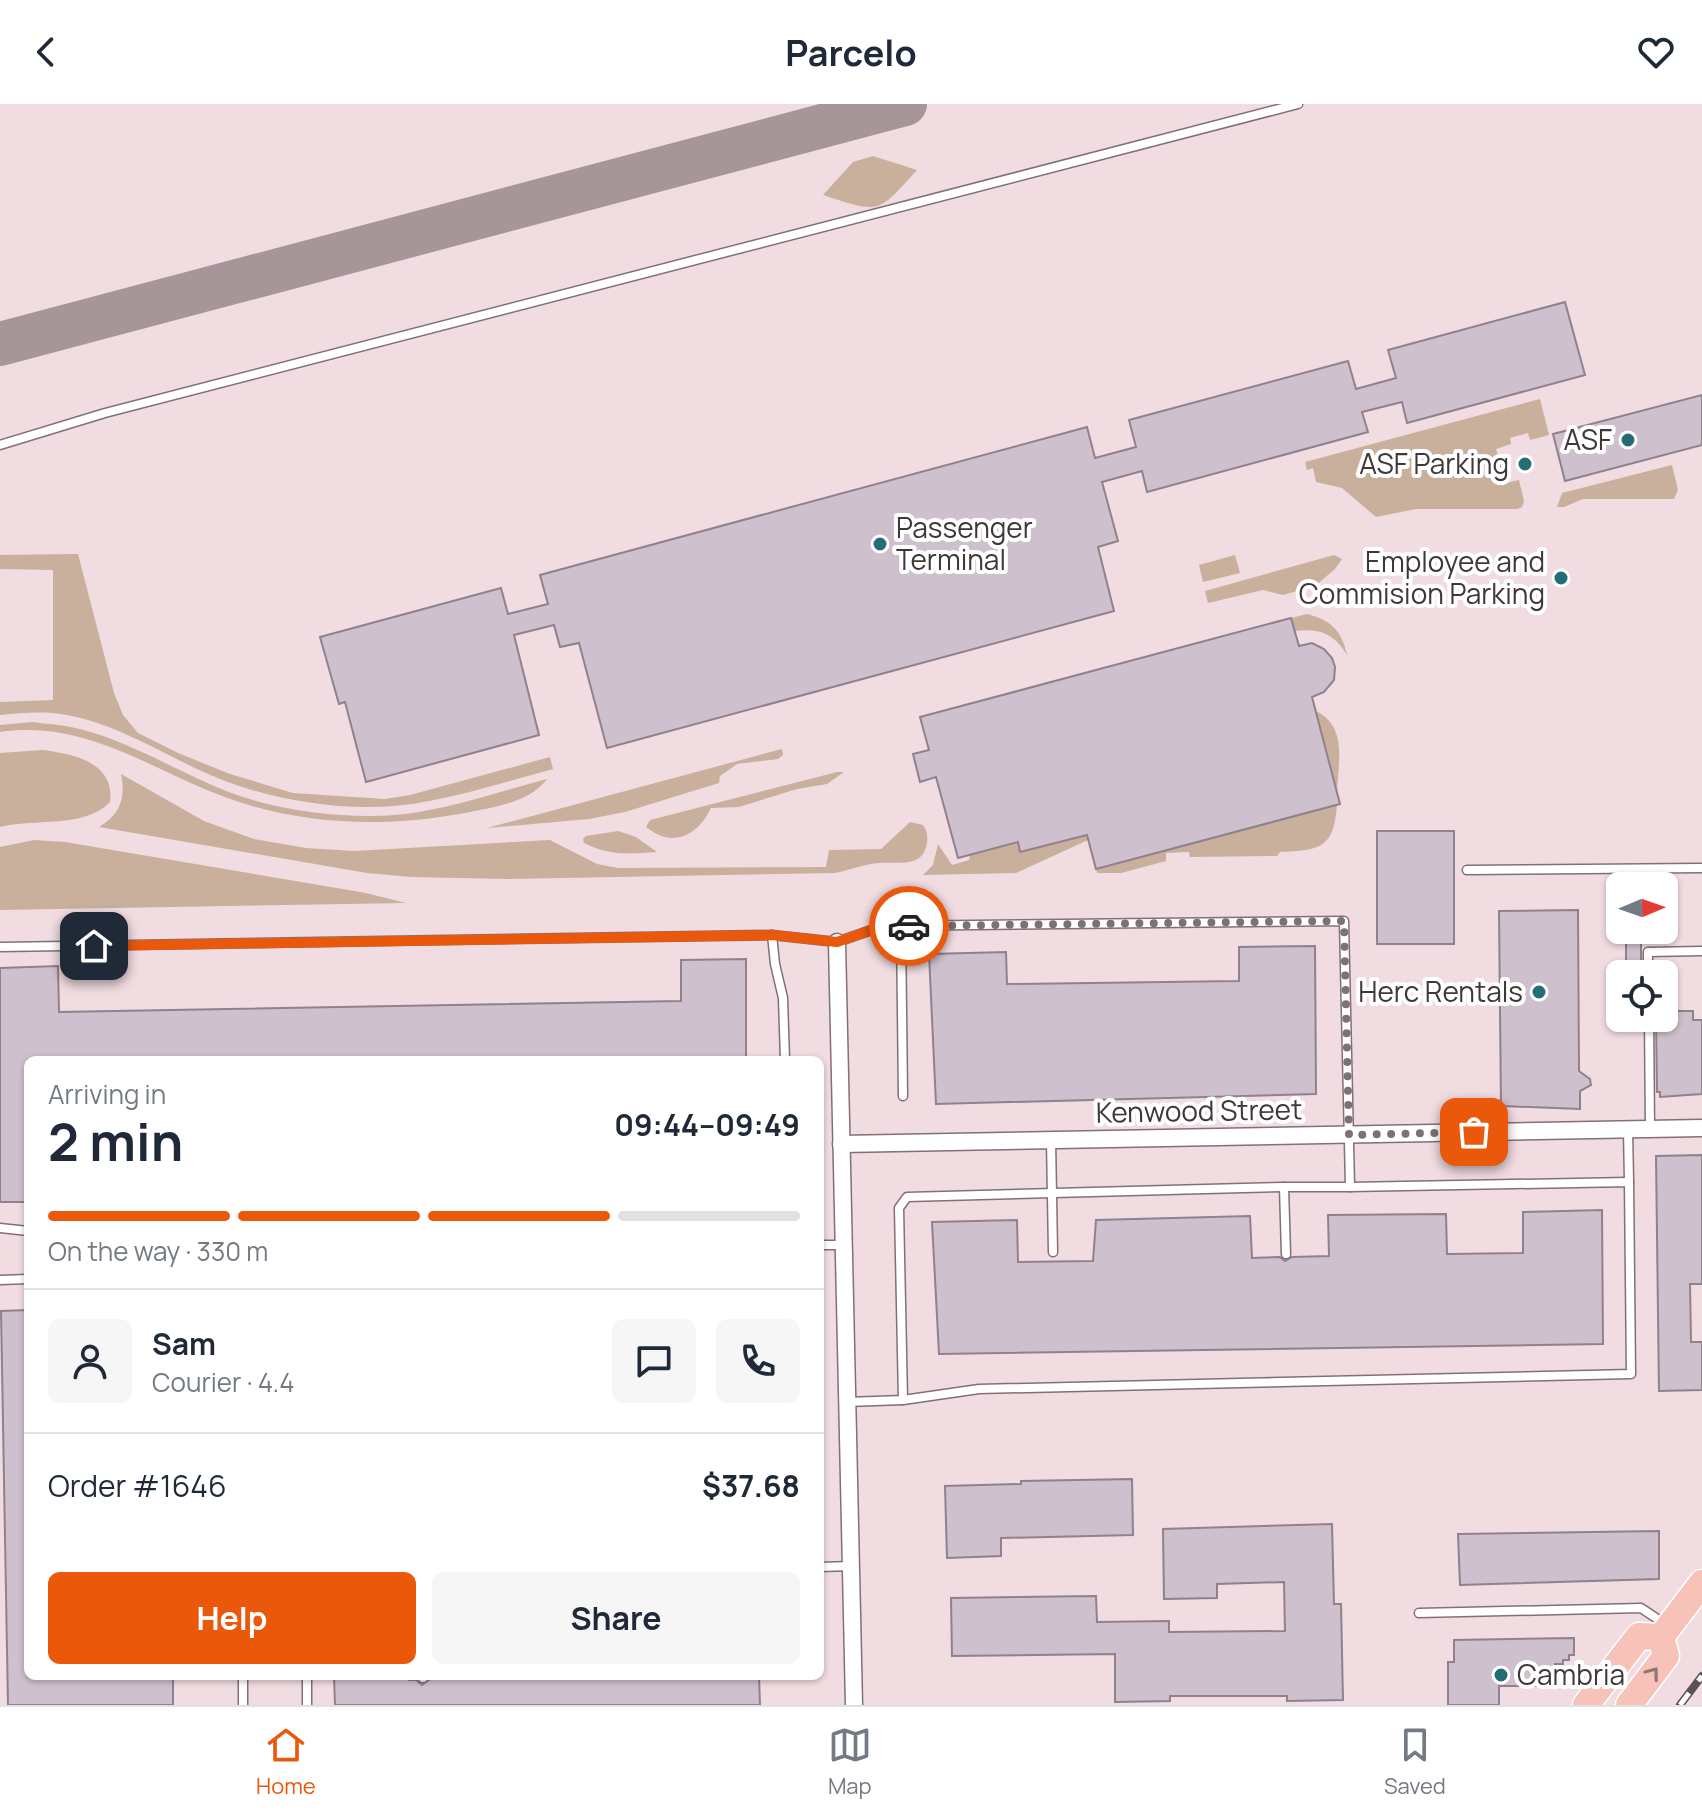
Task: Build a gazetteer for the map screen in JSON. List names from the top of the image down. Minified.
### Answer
{"streets":{"street":["Kenwood Street"]},"places":["ASF","ASF Parking","Passenger Terminal","Employee and Commision Parking","Herc Rentals","Cambria"],"north":"right","page":{"header":"Parcelo","heading":["2 min","Arriving in","09:44–09:49"],"panel":["Sam","Courier · 4.4","Order #1646","$37.68"],"bar":"On the way · 330 m","buttons":["Help","Share"],"tabs":["Home","Map","Saved"]}}
